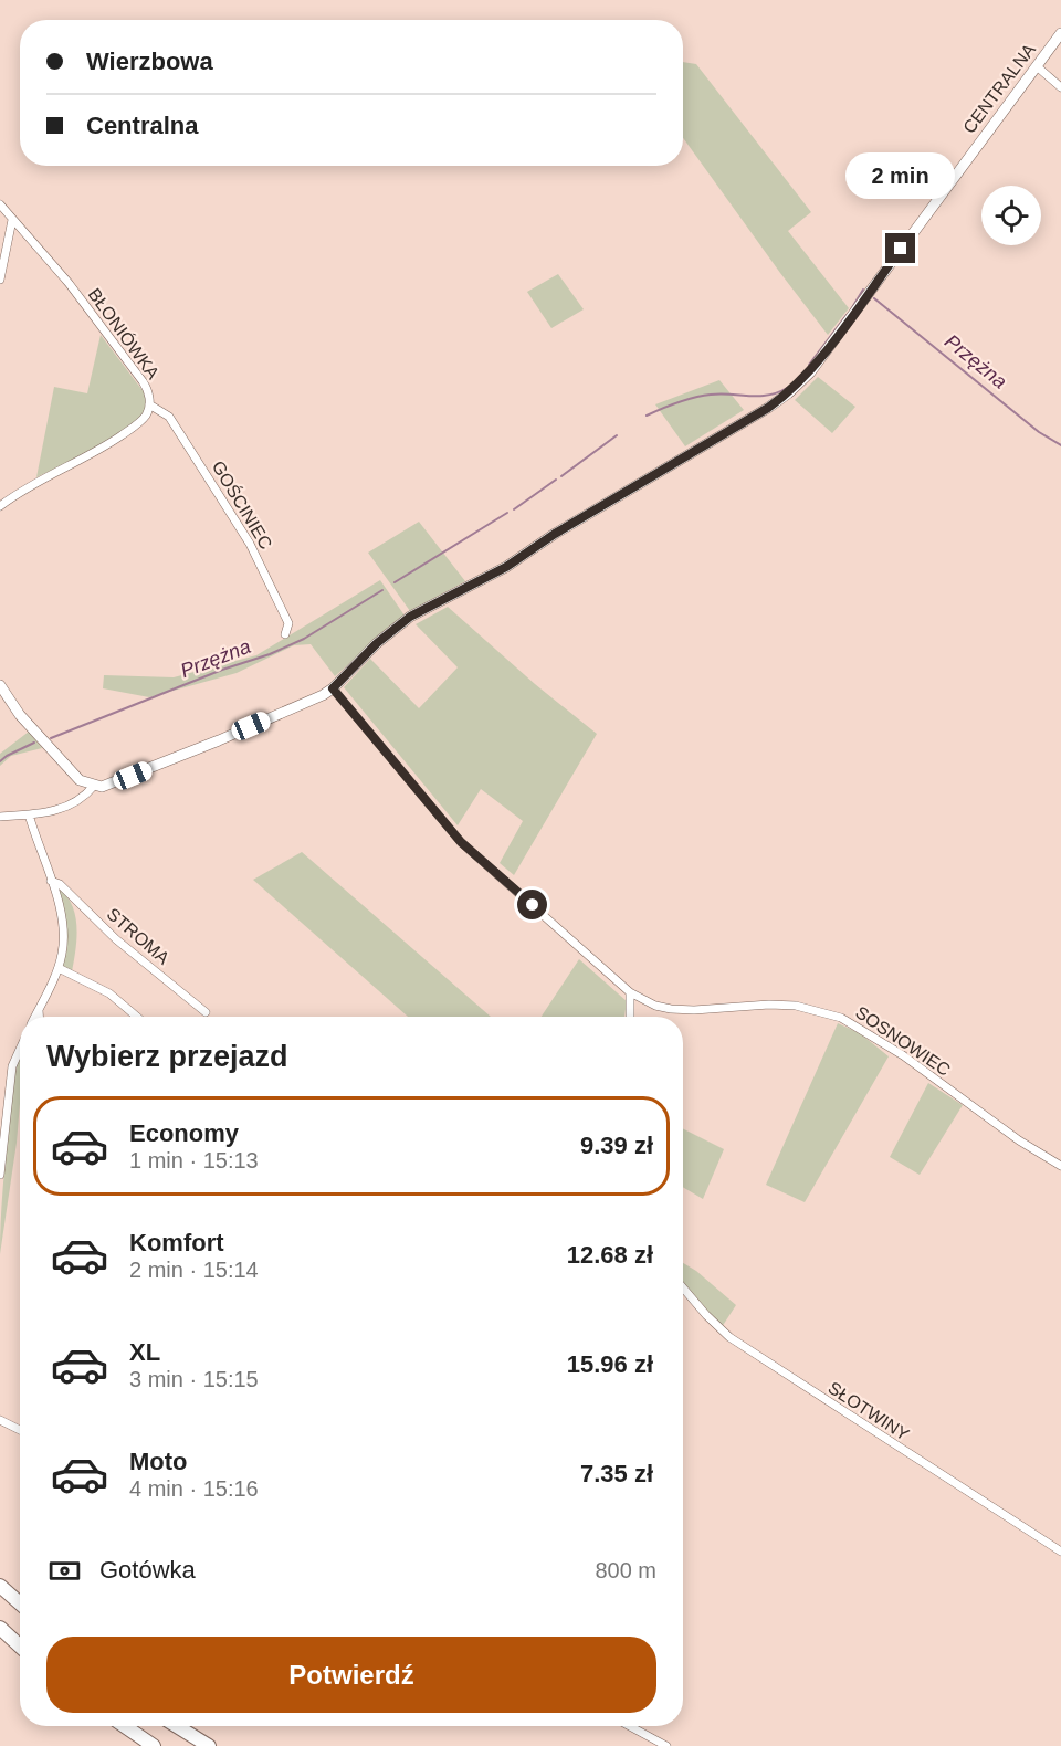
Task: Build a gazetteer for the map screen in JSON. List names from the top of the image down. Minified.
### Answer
{"streets":{"street":["CENTRALNA","BŁONIÓWKA","GOŚCINIEC","STROMA","SOSNOWIEC","SŁOTWINY"]},"crossings":[["CENTRALNA","SOSNOWIEC"],["BŁONIÓWKA","GOŚCINIEC"]],"water":["Przężna"],"page":{"banner":["Wierzbowa","Centralna"],"bubble":"2 min","heading":"Wybierz przejazd","list":[{"name":"Economy","note":"1 min · 15:13","value":"9.39 zł"},{"name":"Komfort","note":"2 min · 15:14","value":"12.68 zł"},{"name":"XL","note":"3 min · 15:15","value":"15.96 zł"},{"name":"Moto","note":"4 min · 15:16","value":"7.35 zł"}],"pay":["Gotówka","800 m"],"buttons":"Potwierdź"}}
